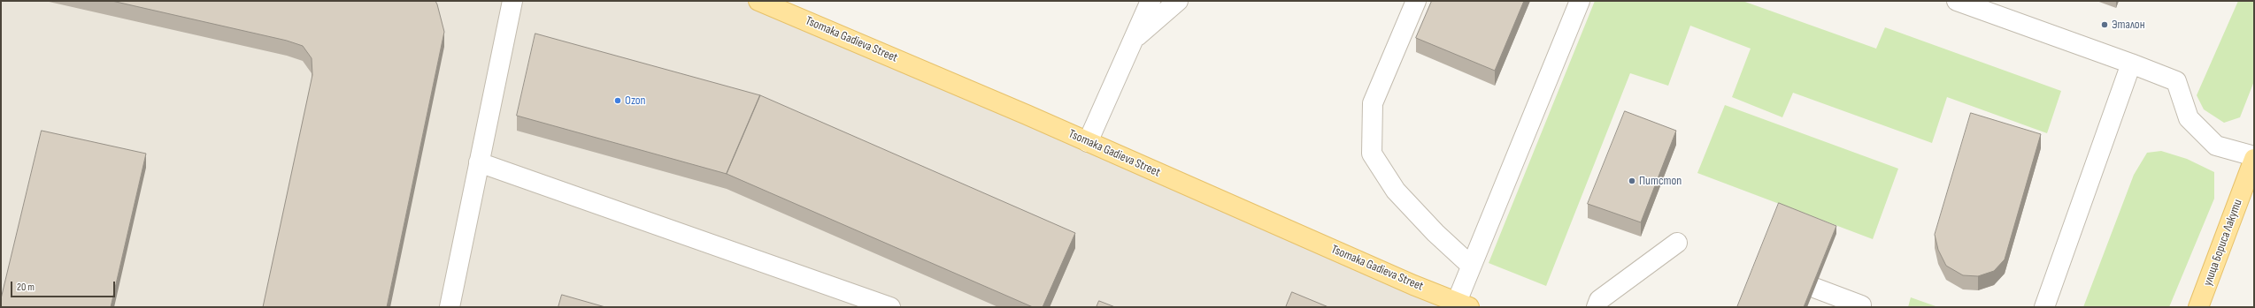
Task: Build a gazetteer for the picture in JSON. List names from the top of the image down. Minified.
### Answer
{"streets":{"main road":["Tsomaka Gadieva Street","улица Бориса Лакути"]},"places":["Эталон","Ozon","Питстоп"],"scale_bar":"20 m"}
